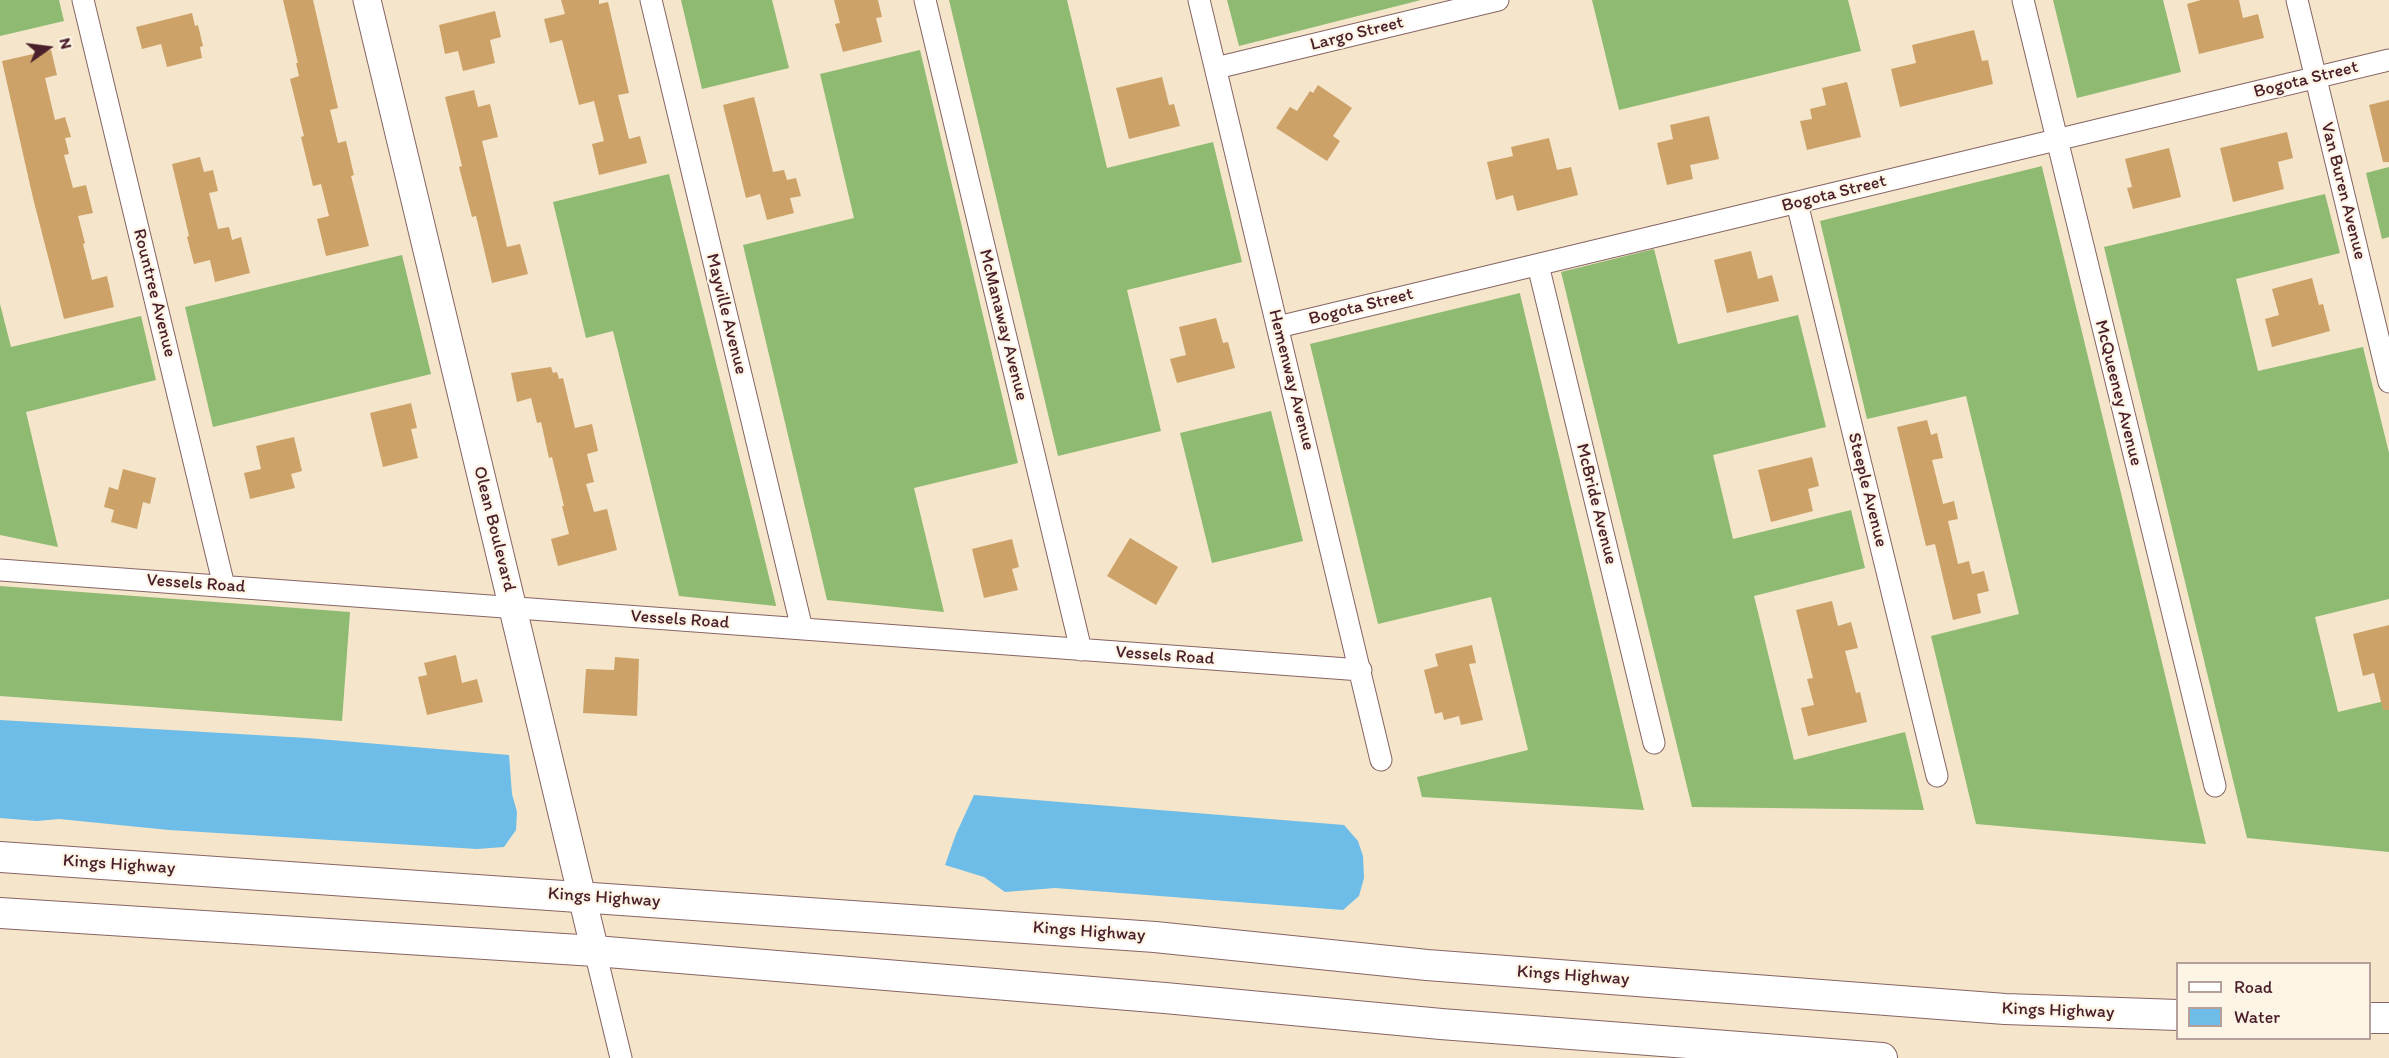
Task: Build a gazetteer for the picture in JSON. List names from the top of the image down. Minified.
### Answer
{"streets":{"main road":["Kings Highway"],"street":["Largo Street","Bogota Street","Van Buren Avenue","Rountree Avenue","Mayville Avenue","McManaway Avenue","Hemenway Avenue","McQueeney Avenue","Steeple Avenue","McBride Avenue","Olean Boulevard","Vessels Road"]},"crossings":[["Largo Street","Hemenway Avenue"],["Bogota Street","Van Buren Avenue"],["Bogota Street","Hemenway Avenue"],["Bogota Street","McQueeney Avenue"],["Bogota Street","Steeple Avenue"],["Bogota Street","McBride Avenue"],["Rountree Avenue","Vessels Road"],["Mayville Avenue","Vessels Road"],["McManaway Avenue","Vessels Road"],["Hemenway Avenue","Vessels Road"],["Olean Boulevard","Vessels Road"],["Olean Boulevard","Kings Highway"]],"legend":["Road","Water"],"north":"right"}
